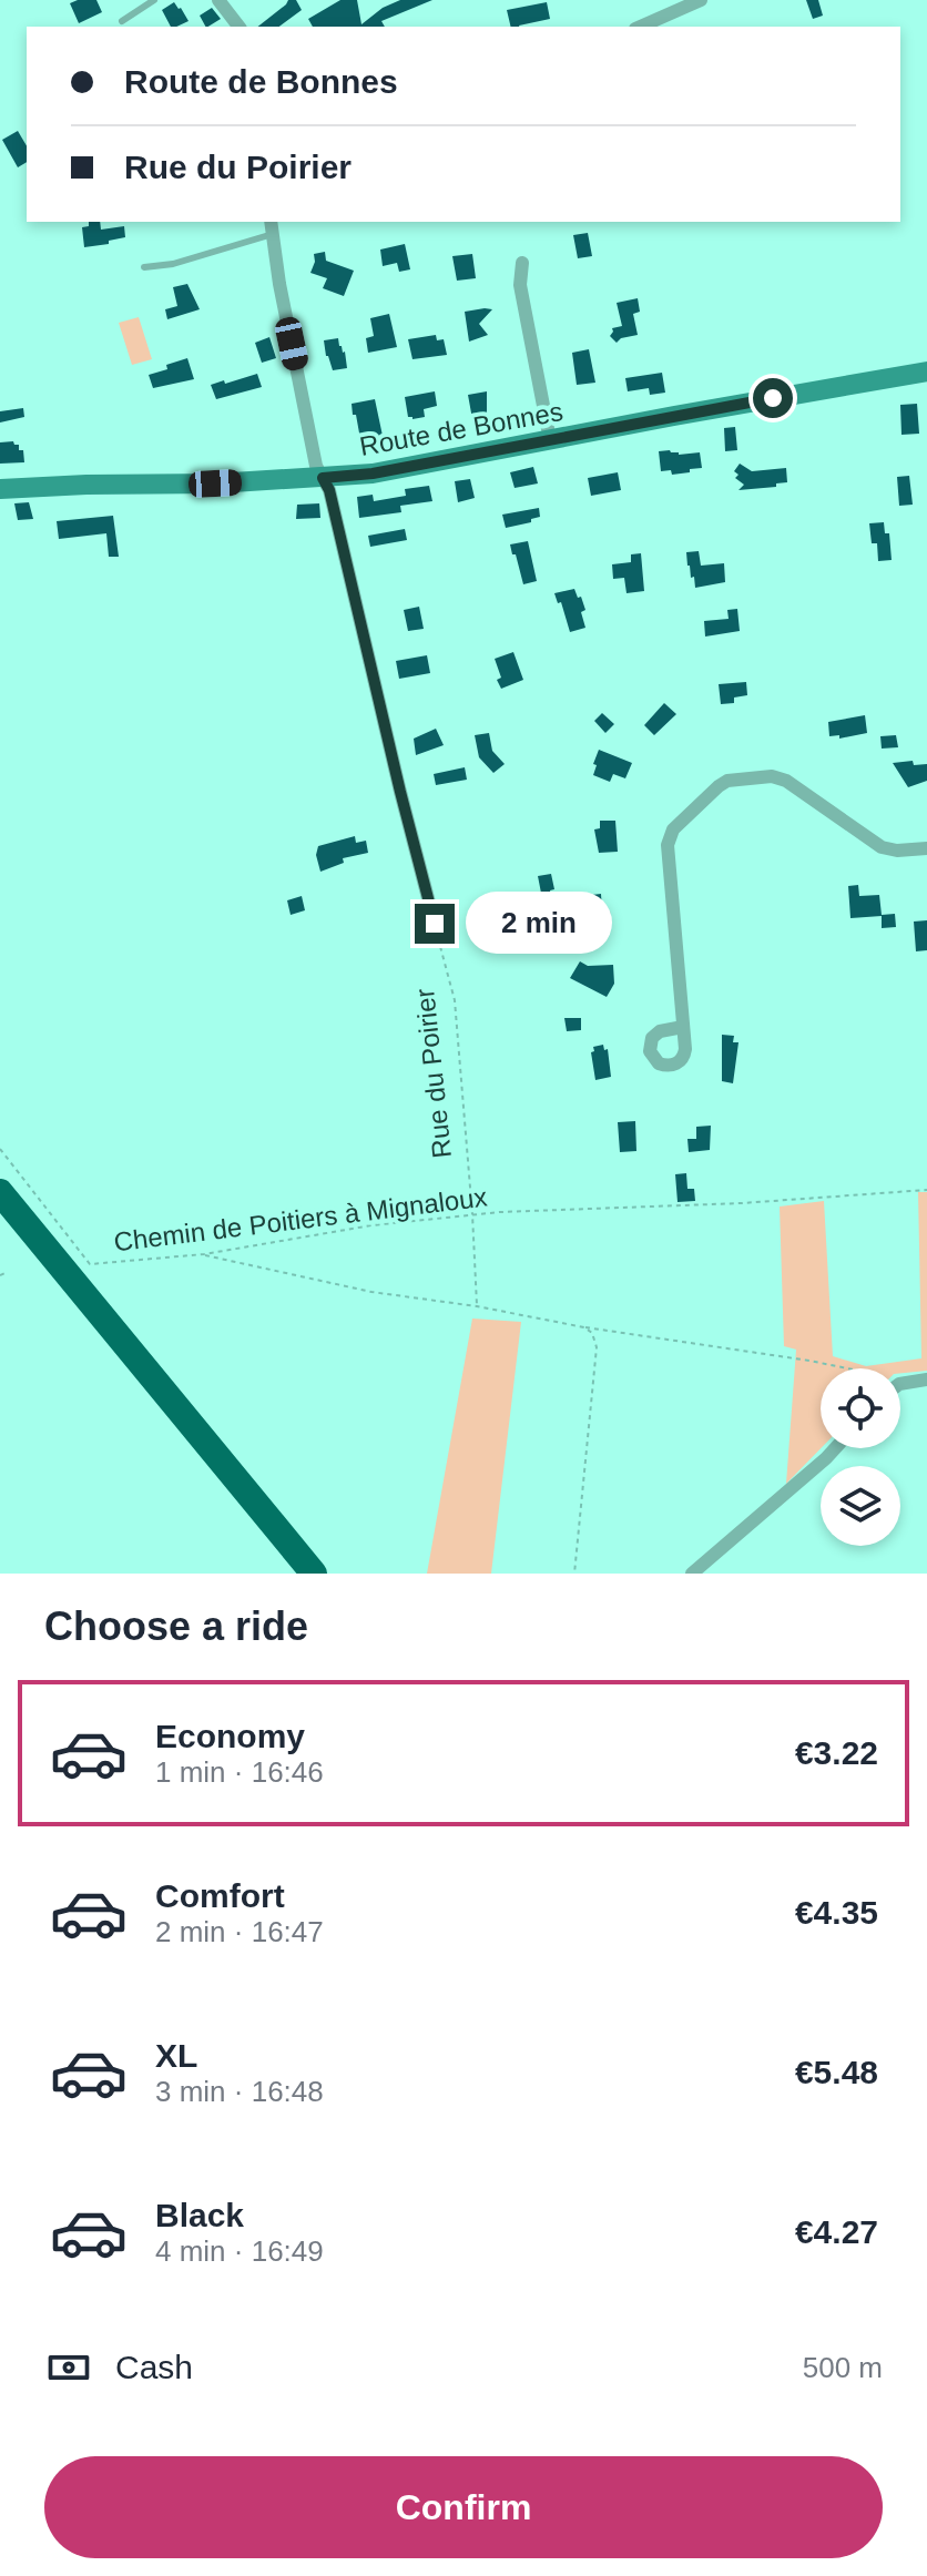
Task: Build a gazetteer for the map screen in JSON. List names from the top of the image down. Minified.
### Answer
{"streets":{"street":["Route de Bonnes"],"path":["Rue du Poirier","Chemin de Poitiers à Mignaloux"]},"crossings":[["Rue du Poirier","Chemin de Poitiers à Mignaloux"]],"page":{"banner":["Route de Bonnes","Rue du Poirier"],"bubble":"2 min","heading":"Choose a ride","list":[{"name":"Economy","note":"1 min · 16:46","value":"€3.22"},{"name":"Comfort","note":"2 min · 16:47","value":"€4.35"},{"name":"XL","note":"3 min · 16:48","value":"€5.48"},{"name":"Black","note":"4 min · 16:49","value":"€4.27"}],"pay":["Cash","500 m"],"buttons":"Confirm"}}
